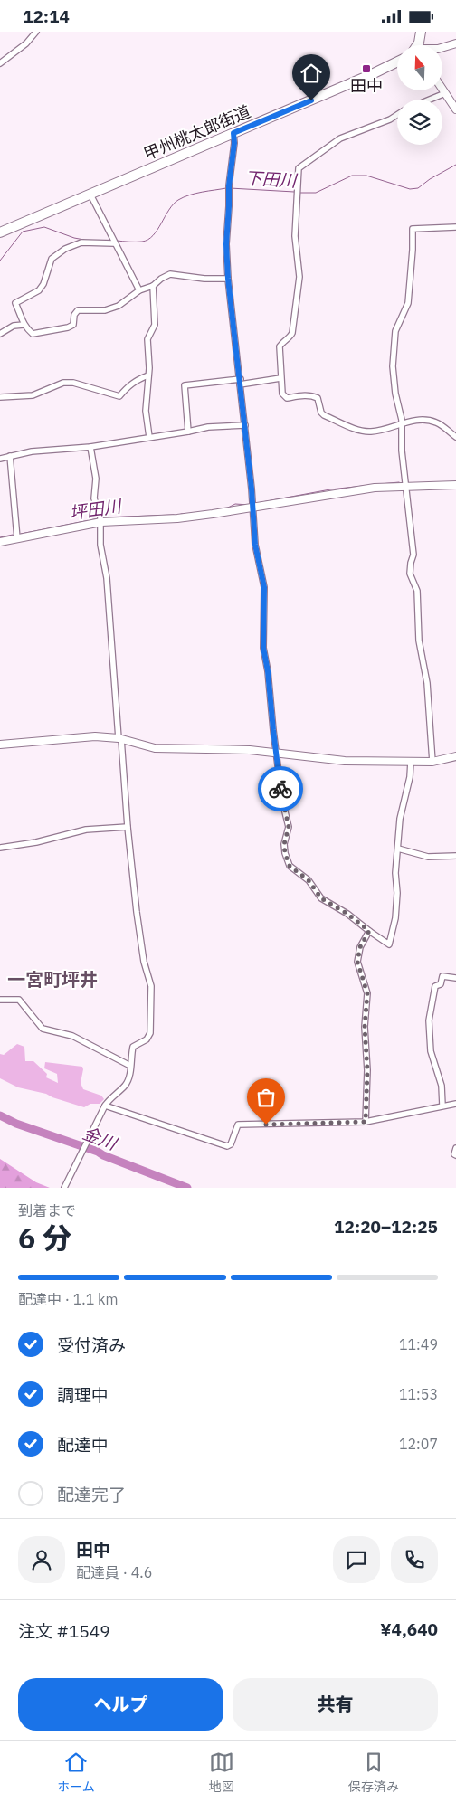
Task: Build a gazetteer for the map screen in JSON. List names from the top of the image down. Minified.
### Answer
{"streets":{"highway":["甲州桃太郎街道"]},"districts":["一宮町坪井"],"water":["下田川","坪田川","金川"],"places":{"transit":["田中"]},"north":"top","page":{"status":"12:14","heading":["6 分","到着まで","12:20–12:25"],"panel":["田中","配達員 · 4.6","注文 #1549","¥4,640"],"bar":"配達中 · 1.1 km","list":[["受付済み","11:49"],["調理中","11:53"],["配達中","12:07"],"配達完了"],"buttons":["ヘルプ","共有"],"tabs":["ホーム","地図","保存済み"]}}
